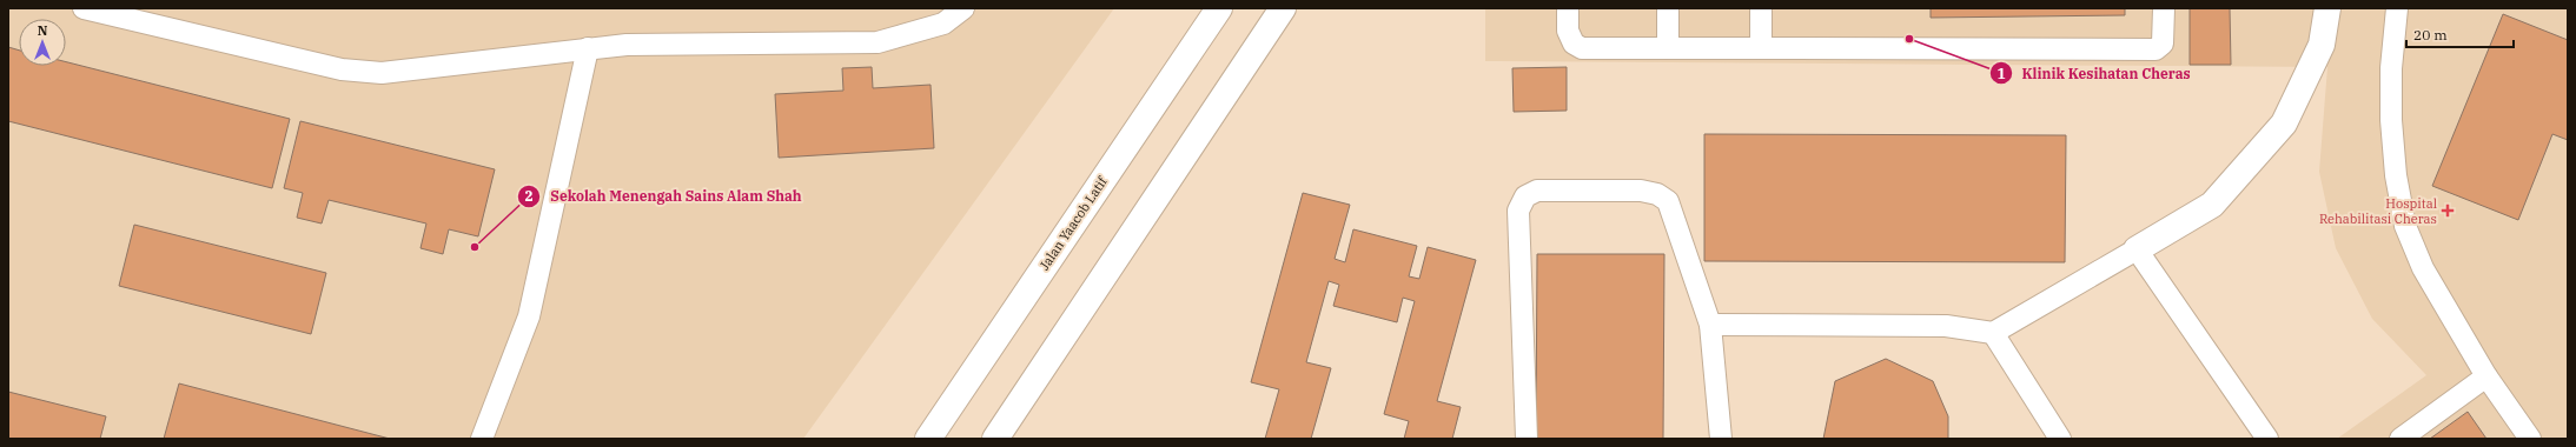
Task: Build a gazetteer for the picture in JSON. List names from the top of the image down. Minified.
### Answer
{"streets":{"main road":["Jalan Yaacob Latif"]},"places":{"other":["Klinik Kesihatan Cheras","Sekolah Menengah Sains Alam Shah"],"health":["Hospital Rehabilitasi Cheras"]},"scale_bar":"20 m","north":"top"}
